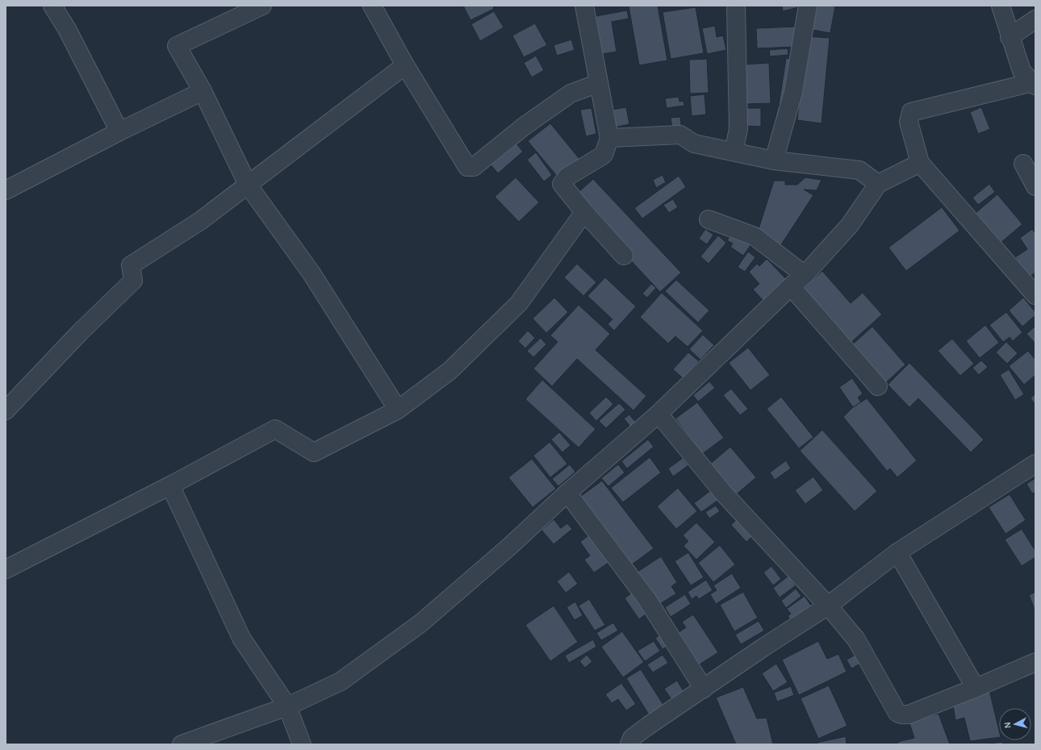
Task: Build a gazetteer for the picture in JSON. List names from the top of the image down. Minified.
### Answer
{"north":"left"}
